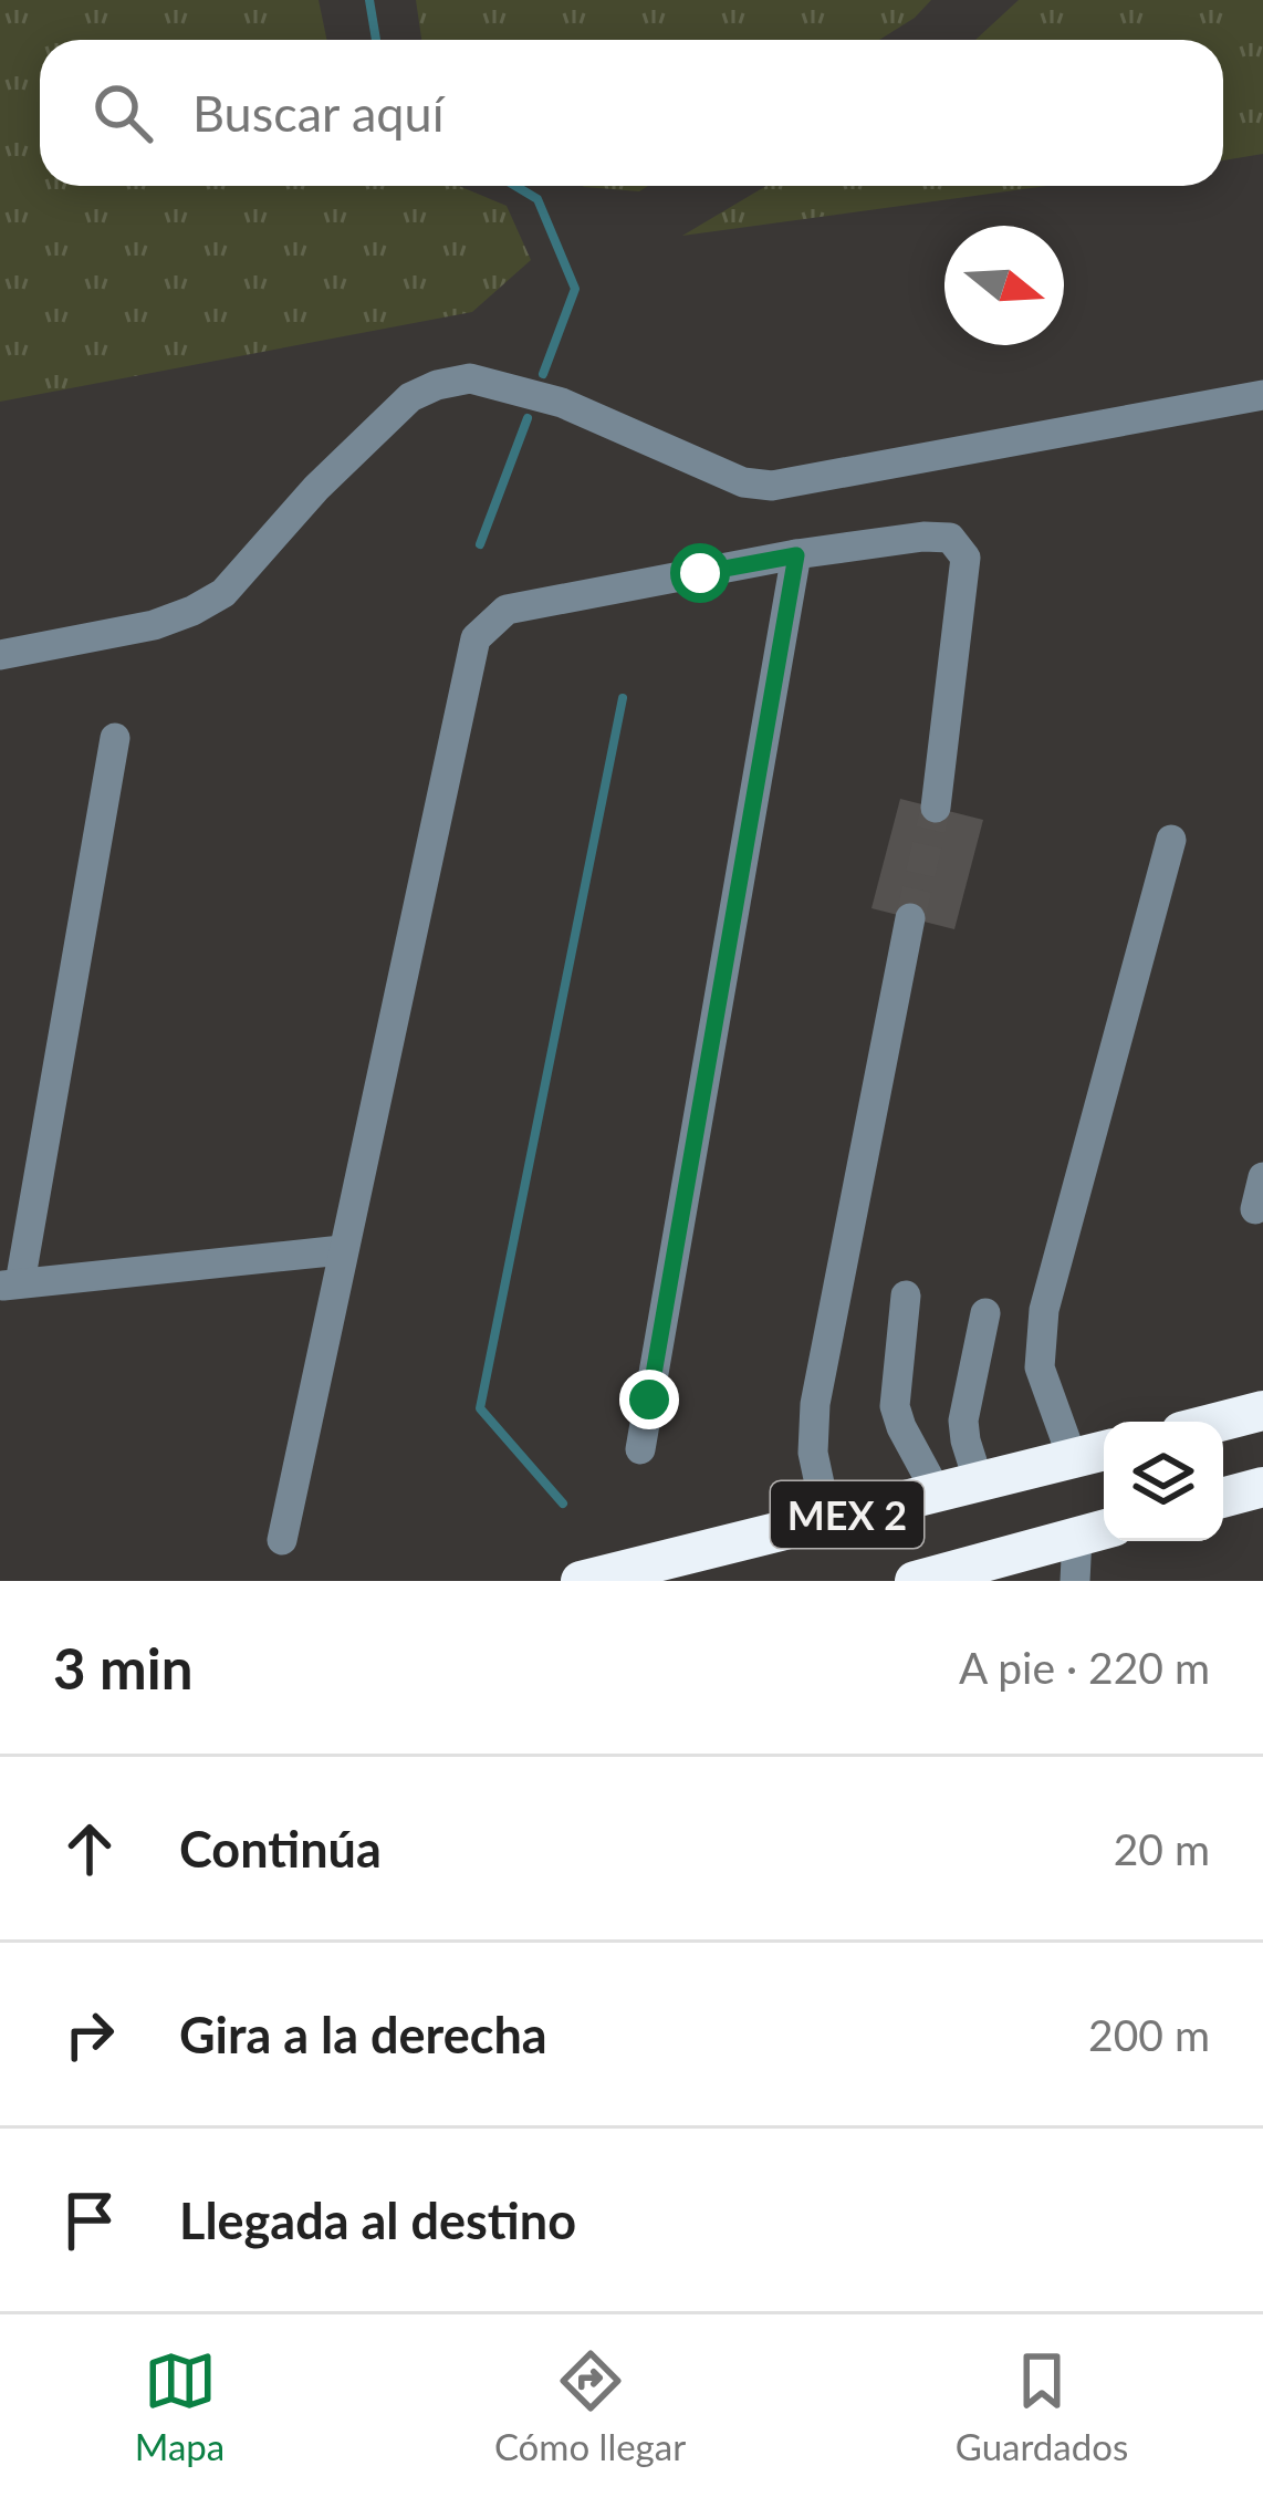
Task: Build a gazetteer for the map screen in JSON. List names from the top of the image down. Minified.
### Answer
{"streets":{"highway":["MEX 2"]},"north":"right","page":{"search":"Buscar aquí","heading":["3 min","A pie · 220 m"],"list":[["Continúa","20 m"],["Gira a la derecha","200 m"],"Llegada al destino"],"nav":["Mapa","Cómo llegar","Guardados"]}}
